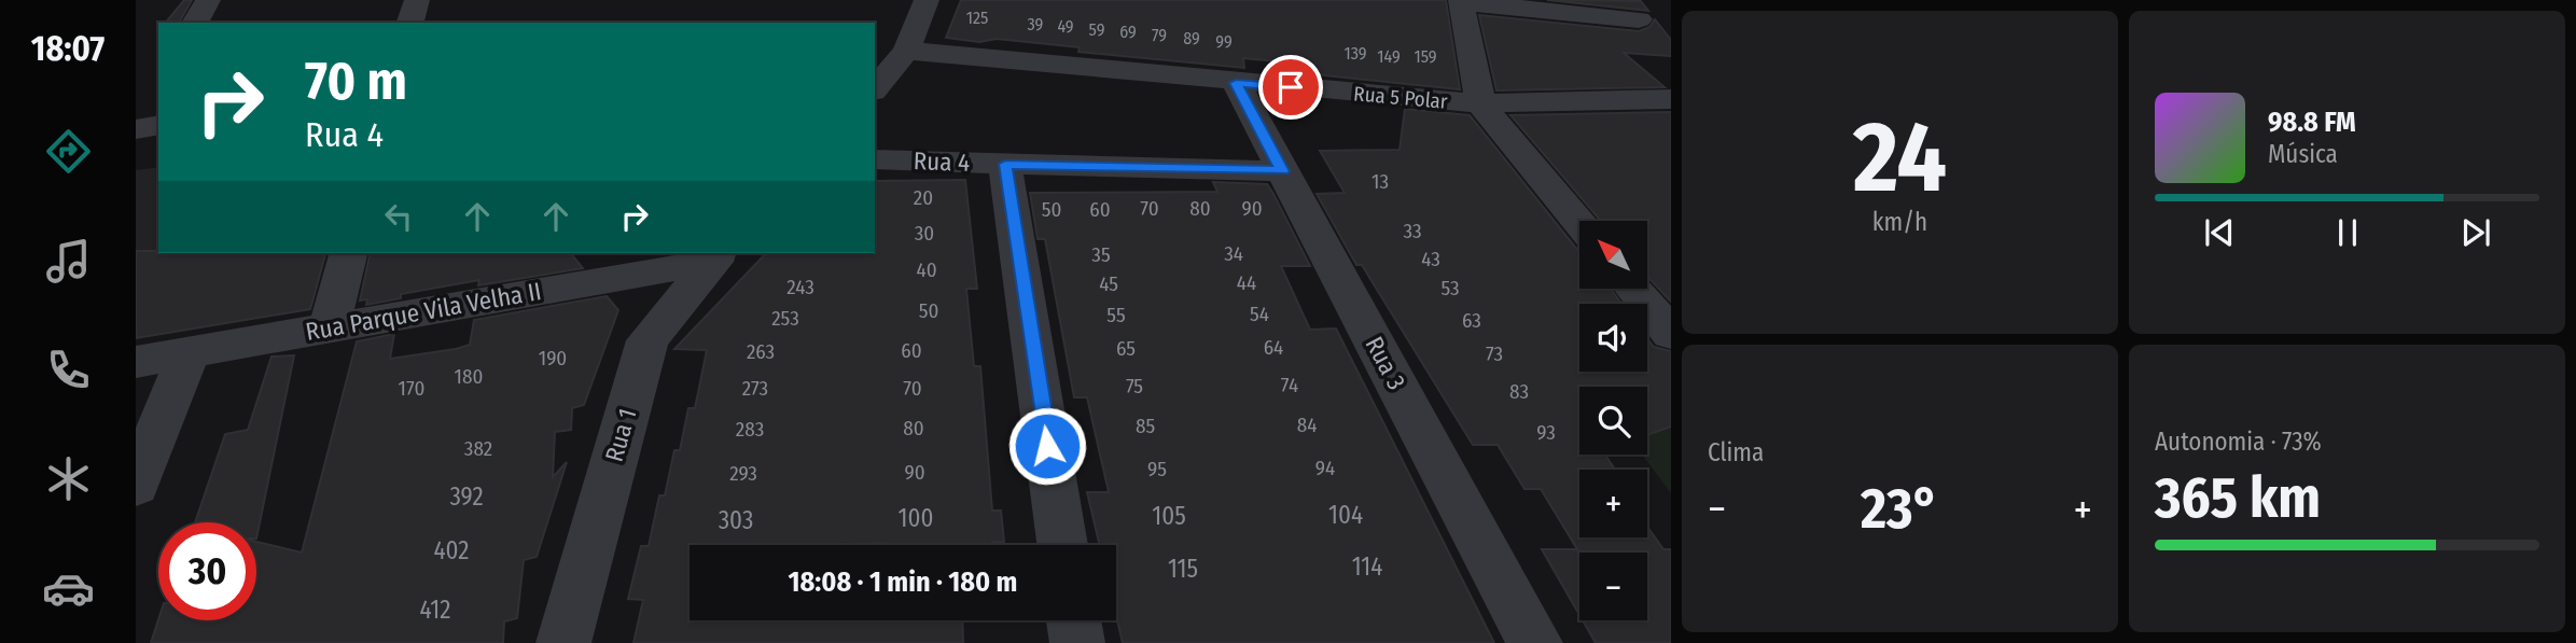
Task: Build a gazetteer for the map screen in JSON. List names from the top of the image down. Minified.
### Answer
{"streets":{"street":["Rua 5 Polar","Rua 4","Rua Parque Vila Velha II","Rua 3","Rua 1"]},"crossings":[["Rua 5 Polar","Rua 3"],["Rua 4","Rua 3"],["Rua Parque Vila Velha II","Rua 1"]],"house_numbers":["125","39","49","59","69","79","89","99","139","149","159","13","20","70","80","90","50","60","33","30","34","35","43","40","44","45","243","53","50","54","55","253","63","64","65","60","263","73","190","180","74","75","170","273","70","83","84","85","80","283","93","382","94","95","90","293","392","104","105","100","303","402","114","115","412"],"north":"top left","page":{"tabs":"18:07","tile":[["24","km/h"],"Clima",["Autonomia · 73%","365 km"]],"turn":["70 m","Rua 4"],"song":["98.8 FM","Música"],"map_buttons":["+","−"],"heat":["−","23°","+"],"limit":"30","trip":"18:08 · 1 min · 180 m"}}
